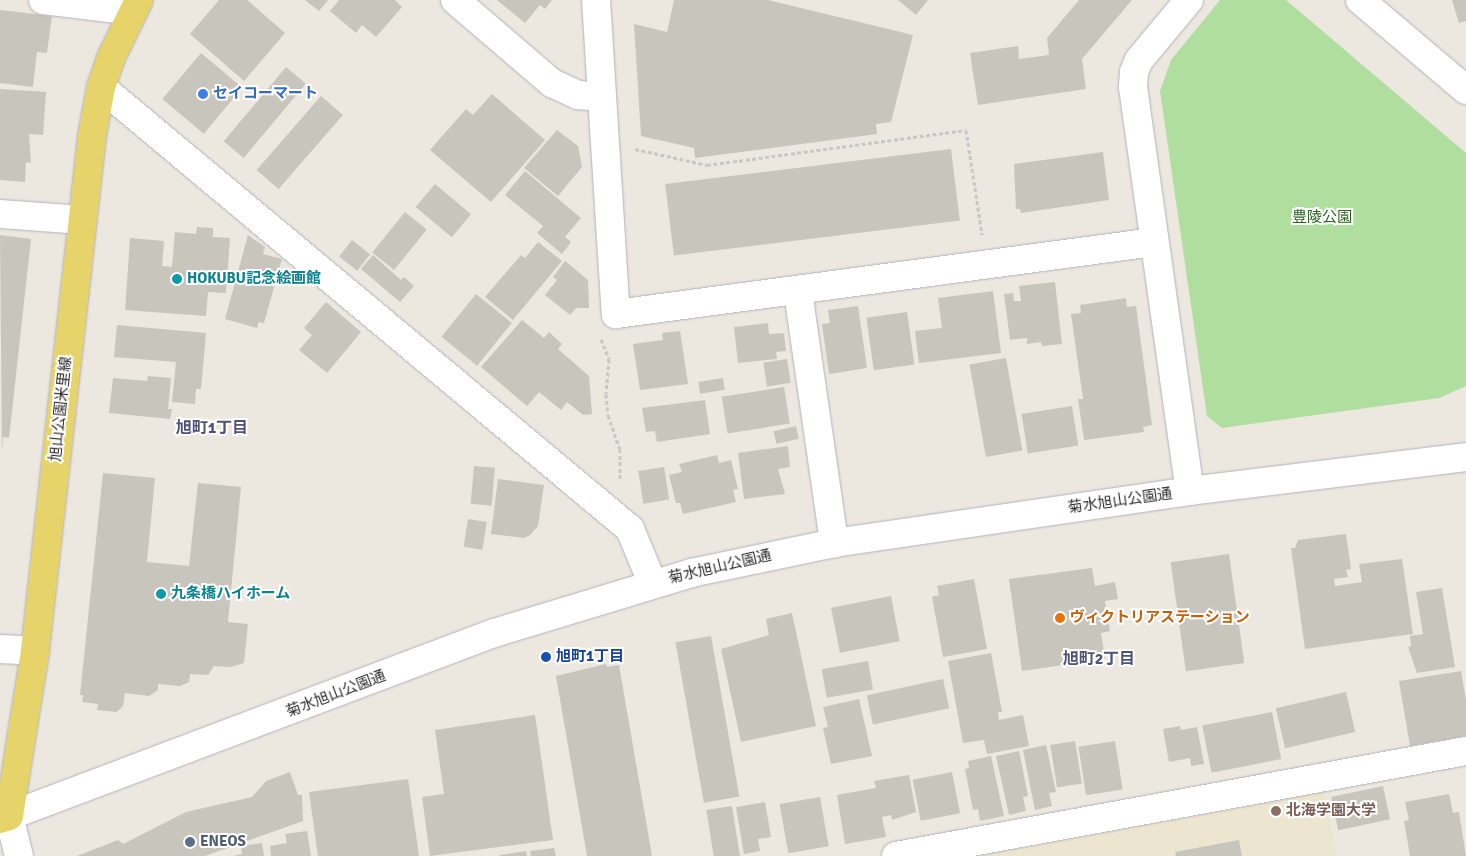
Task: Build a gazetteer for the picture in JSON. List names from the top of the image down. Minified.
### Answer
{"streets":{"main road":["旭山公園米里線"],"street":["菊水旭山公園通"]},"crossings":[["旭山公園米里線","菊水旭山公園通"]],"districts":["旭町1丁目","旭町2丁目"],"parks":["豊陵公園"],"places":["セイコーマート","HOKUBU記念絵画館","九条橋ハイホーム","ヴィクトリアステーション","旭町1丁目","北海学園大学","ENEOS"]}
